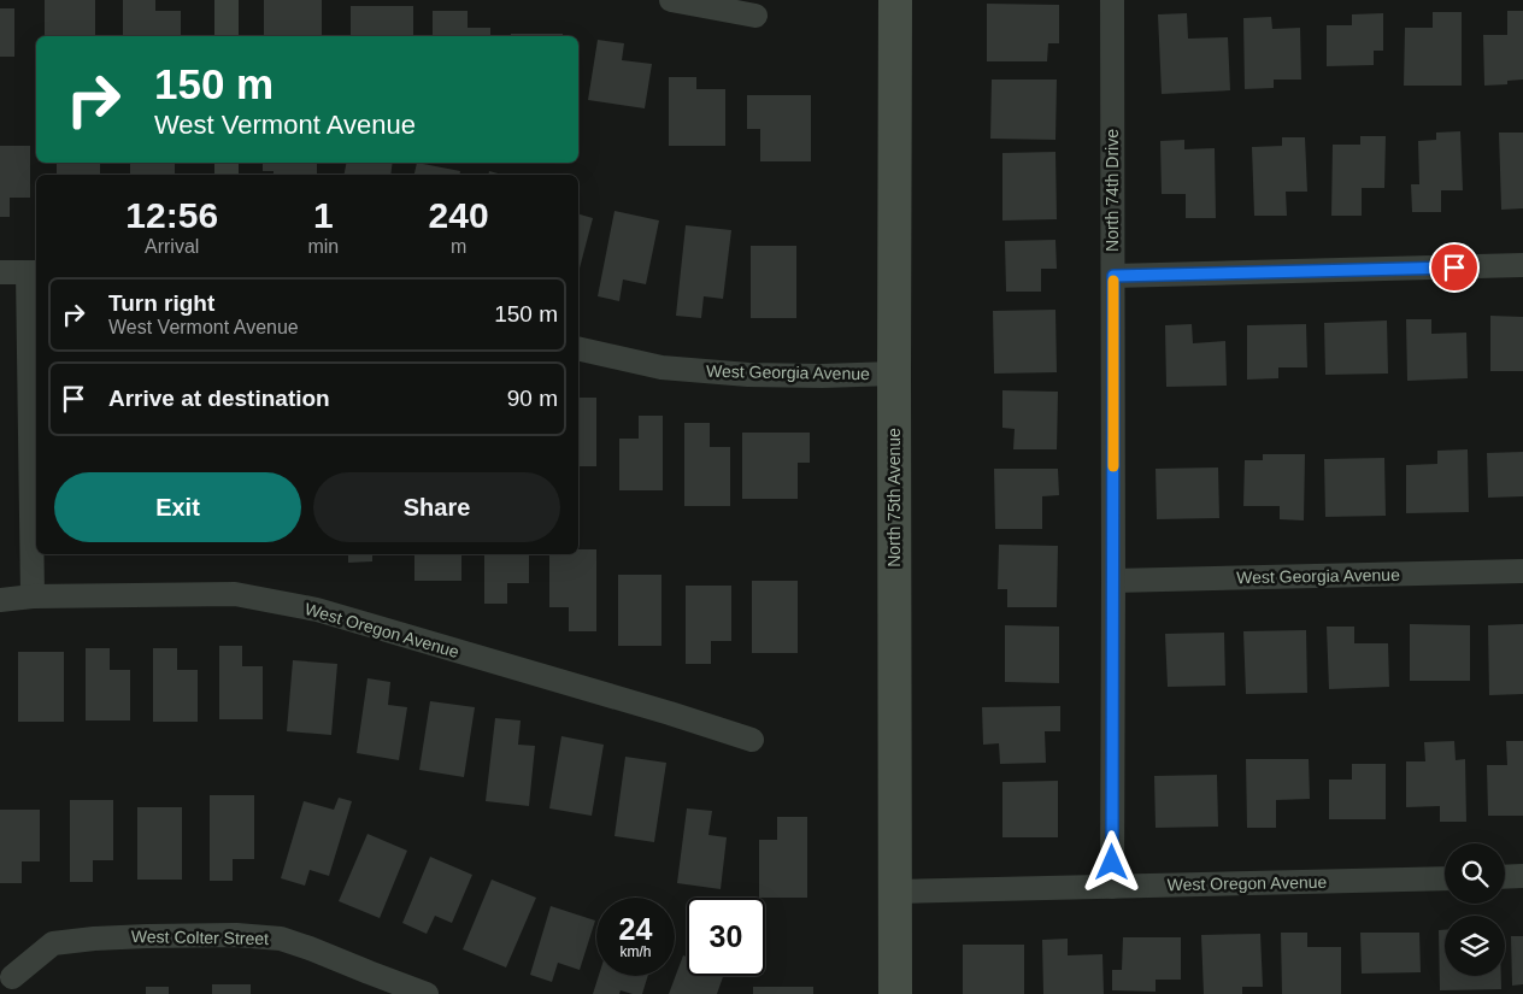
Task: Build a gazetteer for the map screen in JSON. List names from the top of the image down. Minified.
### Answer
{"streets":{"main road":["North 75th Avenue"],"street":["North 74th Drive","West Georgia Avenue","West Oregon Avenue","West Colter Street"]},"crossings":[["North 74th Drive","West Georgia Avenue"],["North 74th Drive","West Oregon Avenue"],["West Georgia Avenue","North 75th Avenue"],["North 75th Avenue","West Oregon Avenue"]],"page":{"turn":["150 m","West Vermont Avenue"],"eta":["12:56","Arrival","1","min","240","m"],"list":[{"name":"Turn right","note":"West Vermont Avenue","value":"150 m"},{"name":"Arrive at destination","value":"90 m"}],"buttons":["Exit","Share"],"speed":"24 km/h","limit":"30"}}
